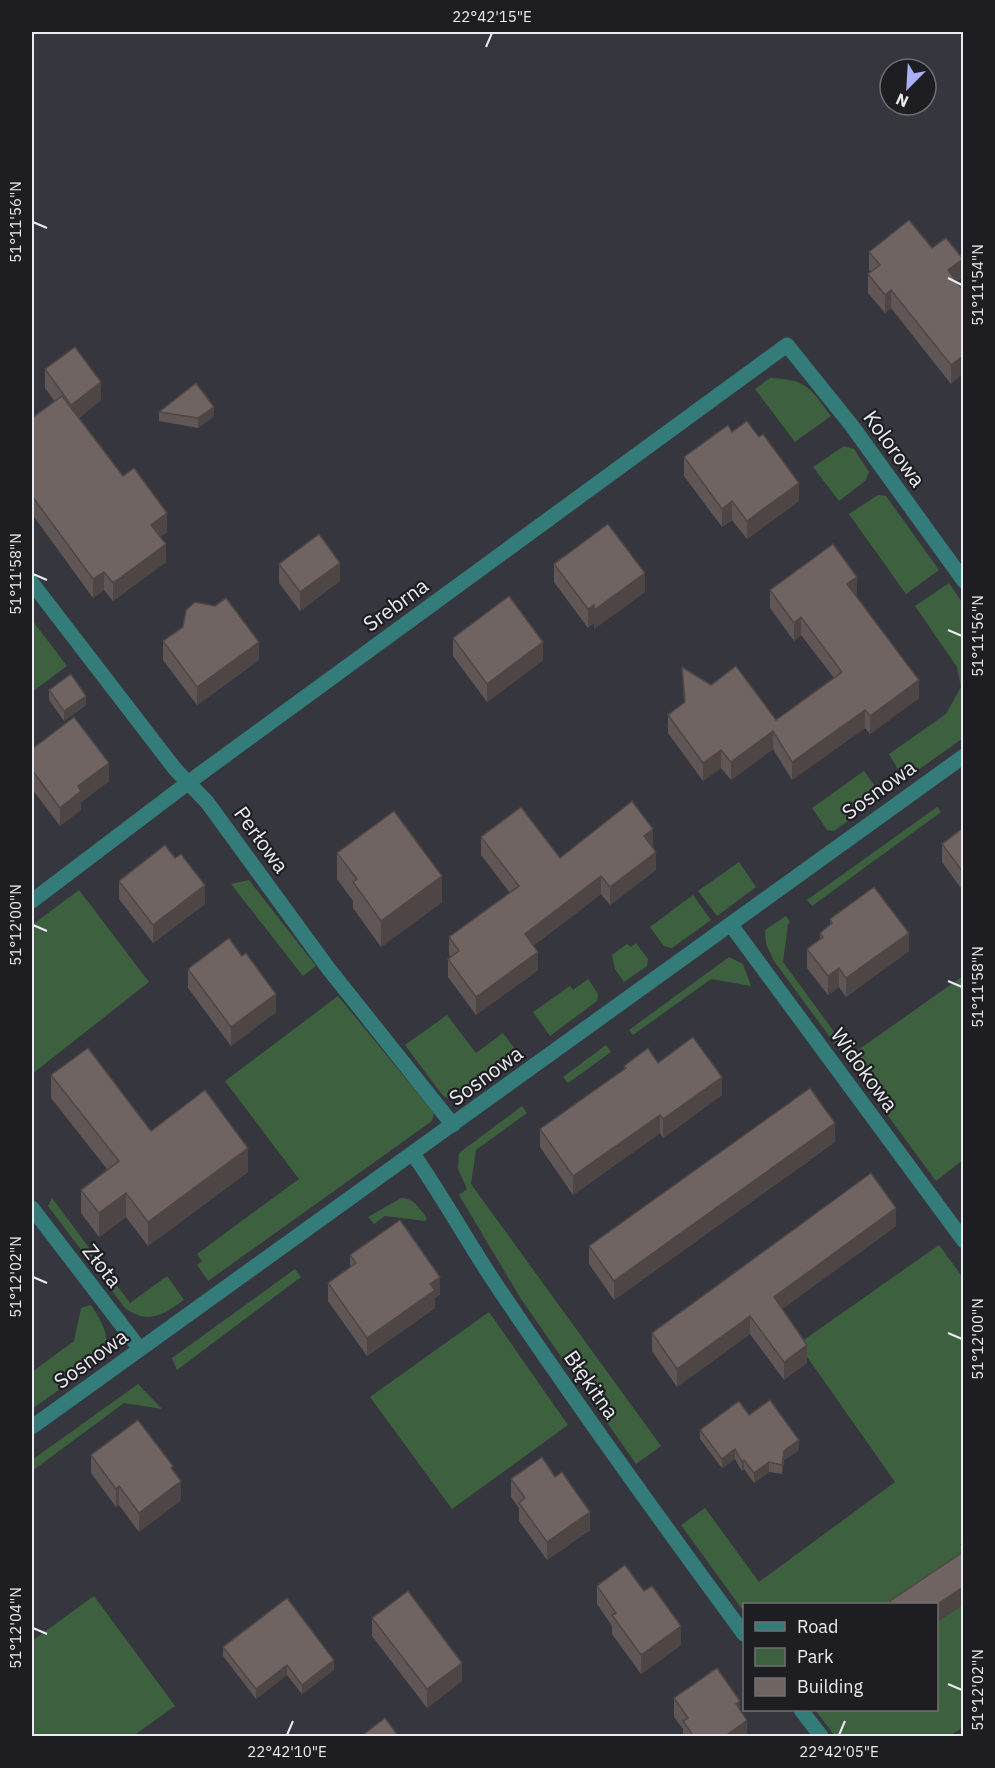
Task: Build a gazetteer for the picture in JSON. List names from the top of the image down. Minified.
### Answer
{"streets":{"street":["Kolorowa","Srebrna","Sosnowa","Perłowa","Widokowa","Złota","Błękitna"]},"crossings":[["Kolorowa","Srebrna"],["Srebrna","Perłowa"],["Sosnowa","Perłowa"],["Sosnowa","Widokowa"],["Sosnowa","Złota"],["Sosnowa","Błękitna"]],"legend":["Road","Park","Building"],"north":"bottom left","coordinates":["22°42'15\"E","51°11'56\"N","51°11'54\"N","51°11'58\"N","51°12'00\"N","51°12'02\"N","51°12'04\"N","22°42'10\"E","22°42'05\"E"]}
